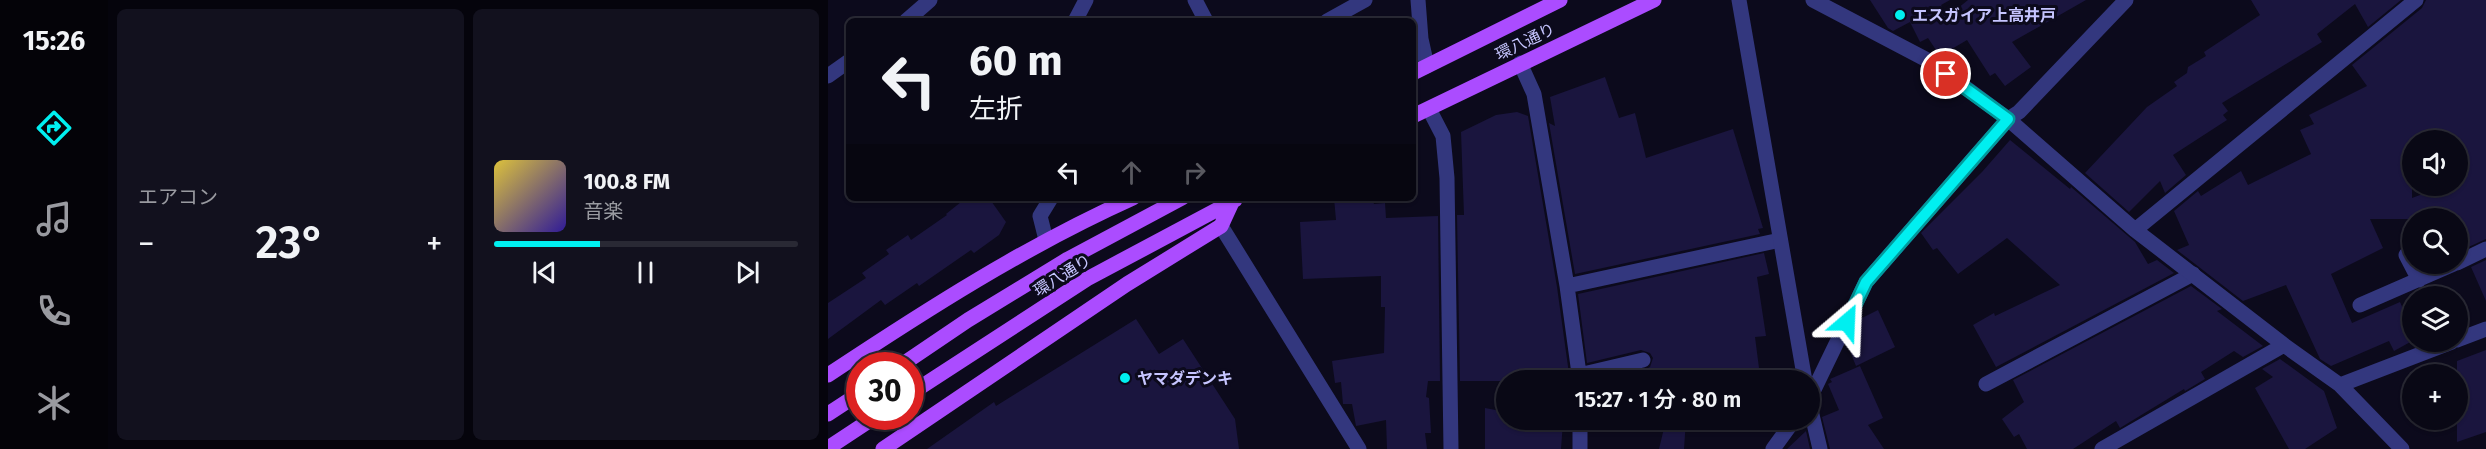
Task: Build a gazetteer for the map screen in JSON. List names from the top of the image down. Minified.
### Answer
{"streets":{"main road":["環八通り"]},"places":["エスガイア上高井戸","ヤマダデンキ"],"page":{"tabs":"15:26","tile":"エアコン","turn":["60 m","左折"],"map_buttons":"+","song":["100.8 FM","音楽"],"heat":["−","23°","+"],"limit":"30","trip":"15:27 · 1 分 · 80 m"}}
